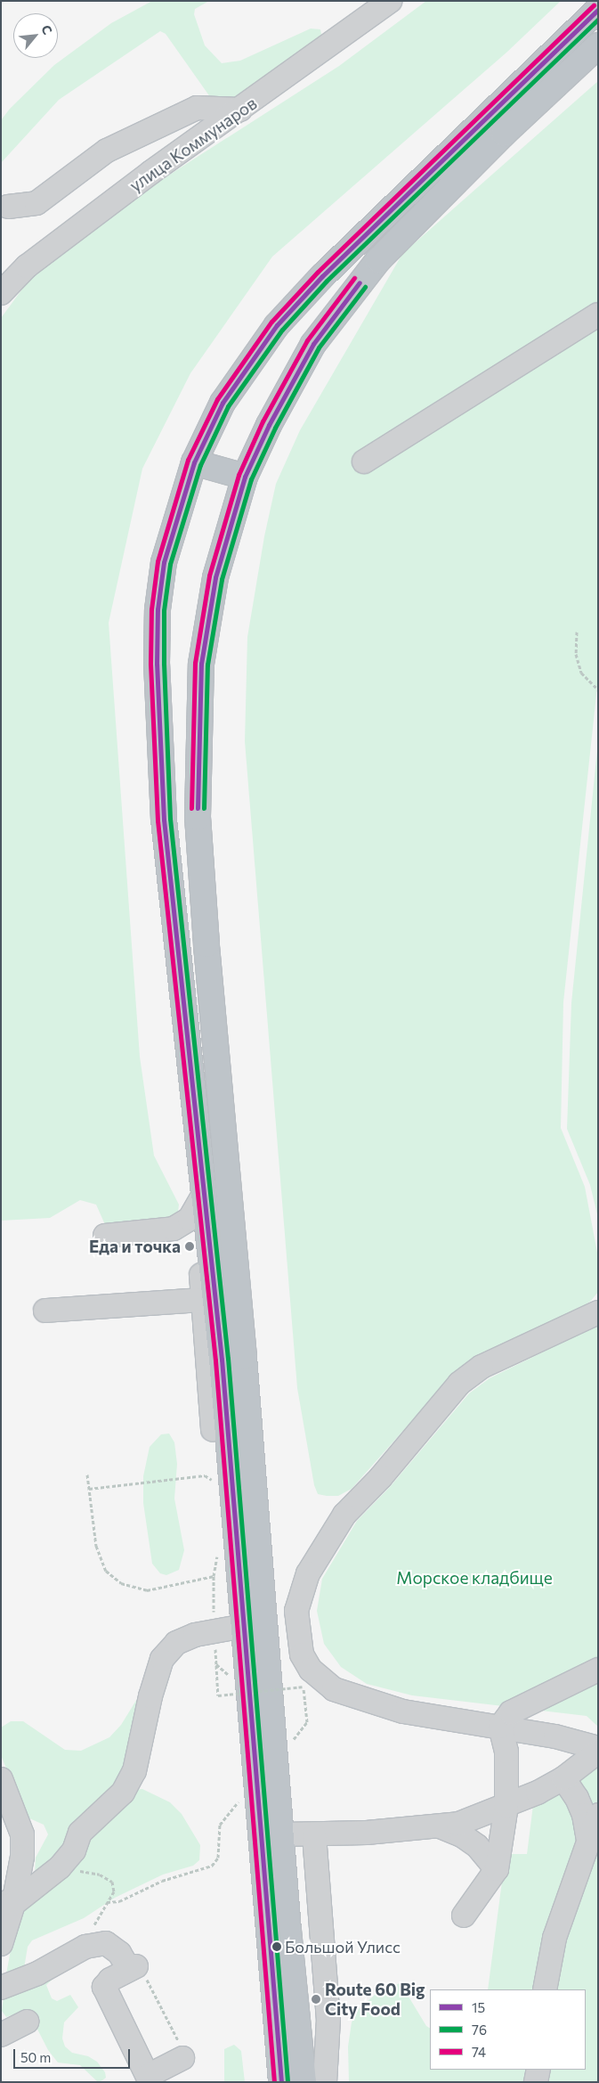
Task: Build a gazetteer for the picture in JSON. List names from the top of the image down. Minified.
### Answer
{"streets":{"street":["улица Коммунаров"]},"parks":["Морское кладбище"],"places":["Еда и точка","Большой Улисс","Route 60 Big City Food"],"lines":["transit line 74","transit line 15","transit line 76"],"legend":["15","76","74"],"scale_bar":"50 m","north":"top right"}
